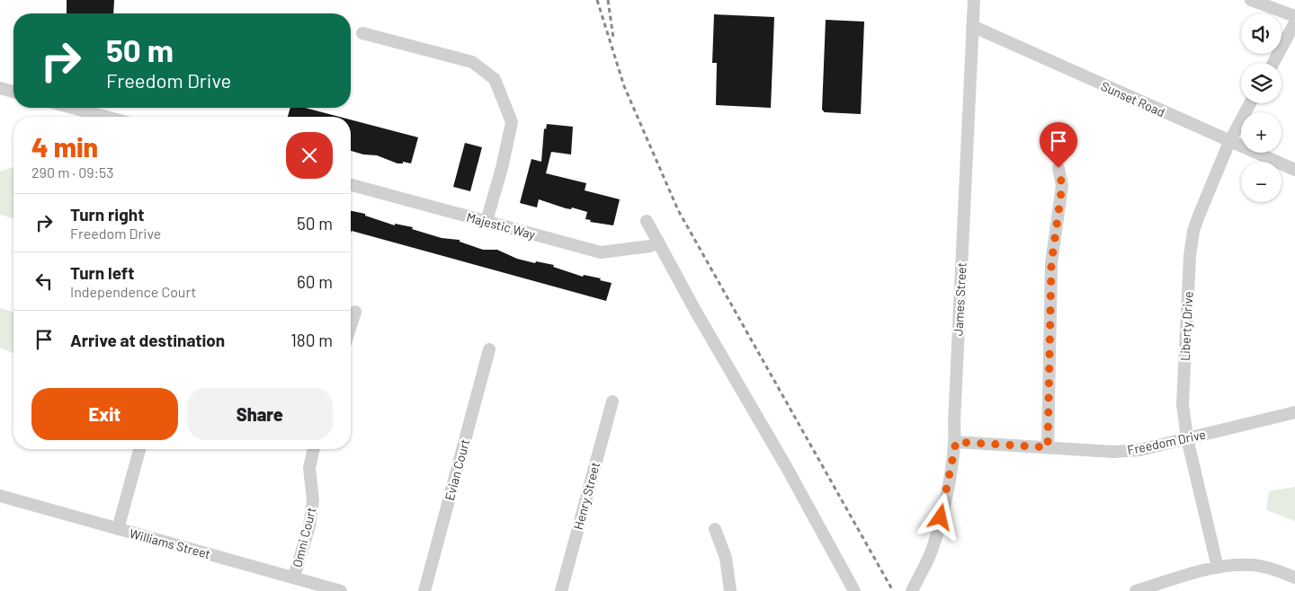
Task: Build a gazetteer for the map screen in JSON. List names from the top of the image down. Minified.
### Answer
{"streets":{"street":["Sunset Road","Majestic Way","James Street","Liberty Drive","Freedom Drive","Evian Court","Henry Street","Omni Court","Williams Street"]},"crossings":[["Sunset Road","James Street"],["Sunset Road","Liberty Drive"],["James Street","Freedom Drive"],["Liberty Drive","Freedom Drive"],["Omni Court","Williams Street"]],"page":{"map_buttons":["+","−"],"turn":["50 m","Freedom Drive"],"heading":["4 min","290 m · 09:53"],"list":[{"name":"Turn right","note":"Freedom Drive","value":"50 m"},{"name":"Turn left","note":"Independence Court","value":"60 m"},{"name":"Arrive at destination","value":"180 m"}],"buttons":["Exit","Share"]}}
